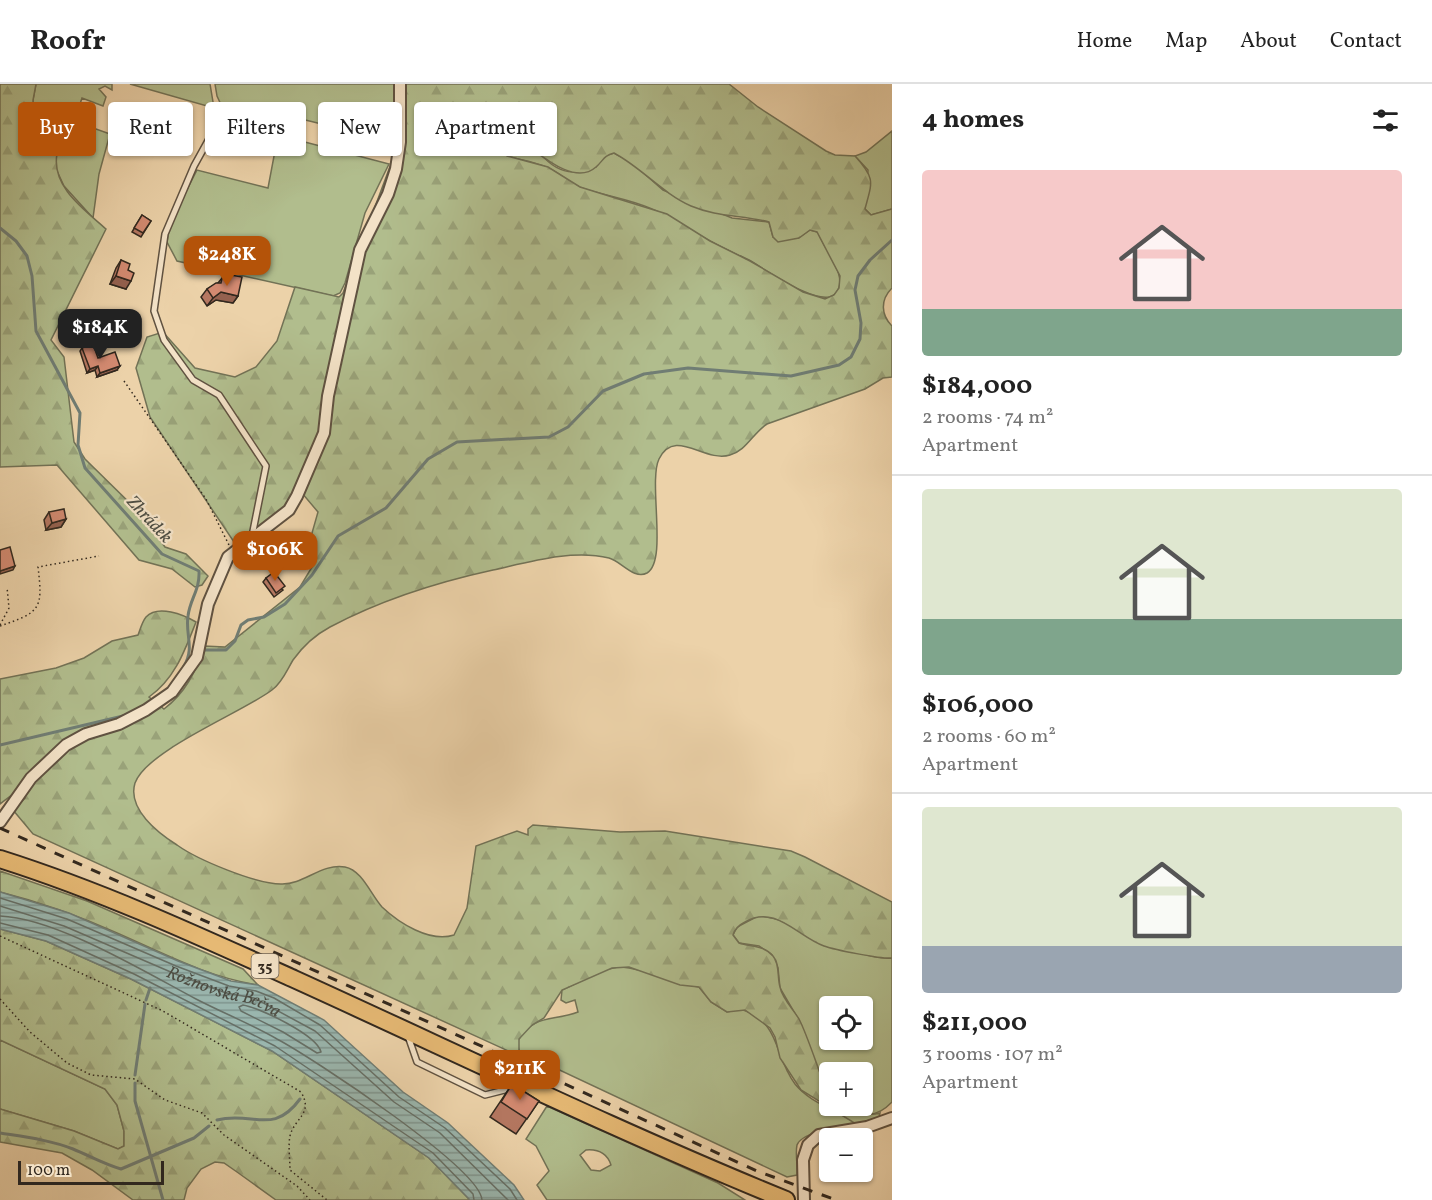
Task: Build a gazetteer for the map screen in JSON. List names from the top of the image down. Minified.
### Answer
{"streets":{"main road":["35"]},"water":["Zhrádek","Rožnovská Bečva"],"scale_bar":"100 m","page":{"header":"Roofr","nav":["Home","Map","About","Contact"],"heading":"4 homes","chip":["Buy","Rent","Filters","New","Apartment"],"list":[{"name":"$184,000","note":"2 rooms · 74 m² · Apartment"},{"name":"$106,000","note":"2 rooms · 60 m² · Apartment"},{"name":"$211,000","note":"3 rooms · 107 m² · Apartment"}],"price":["$248K","$184K","$106K","$211K"],"map_buttons":["+","−"],"scale":"100 m"}}
